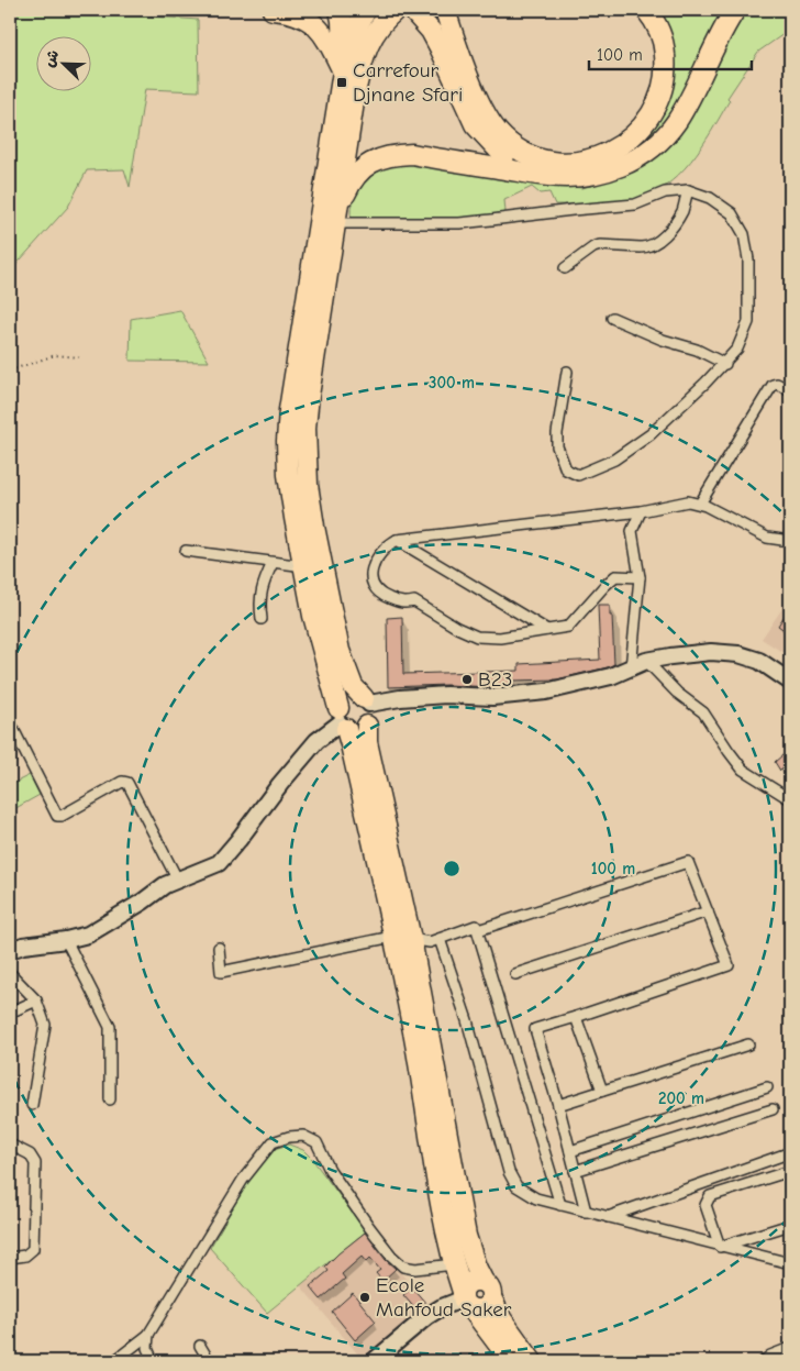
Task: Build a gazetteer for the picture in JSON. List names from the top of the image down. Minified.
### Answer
{"places":{"transit":["Carrefour Djnane Sfari"],"other":["B23","Ecole Mahfoud Saker"]},"scale_bar":"100 m","north":"top left","rings":["300 m","100 m","200 m"]}
